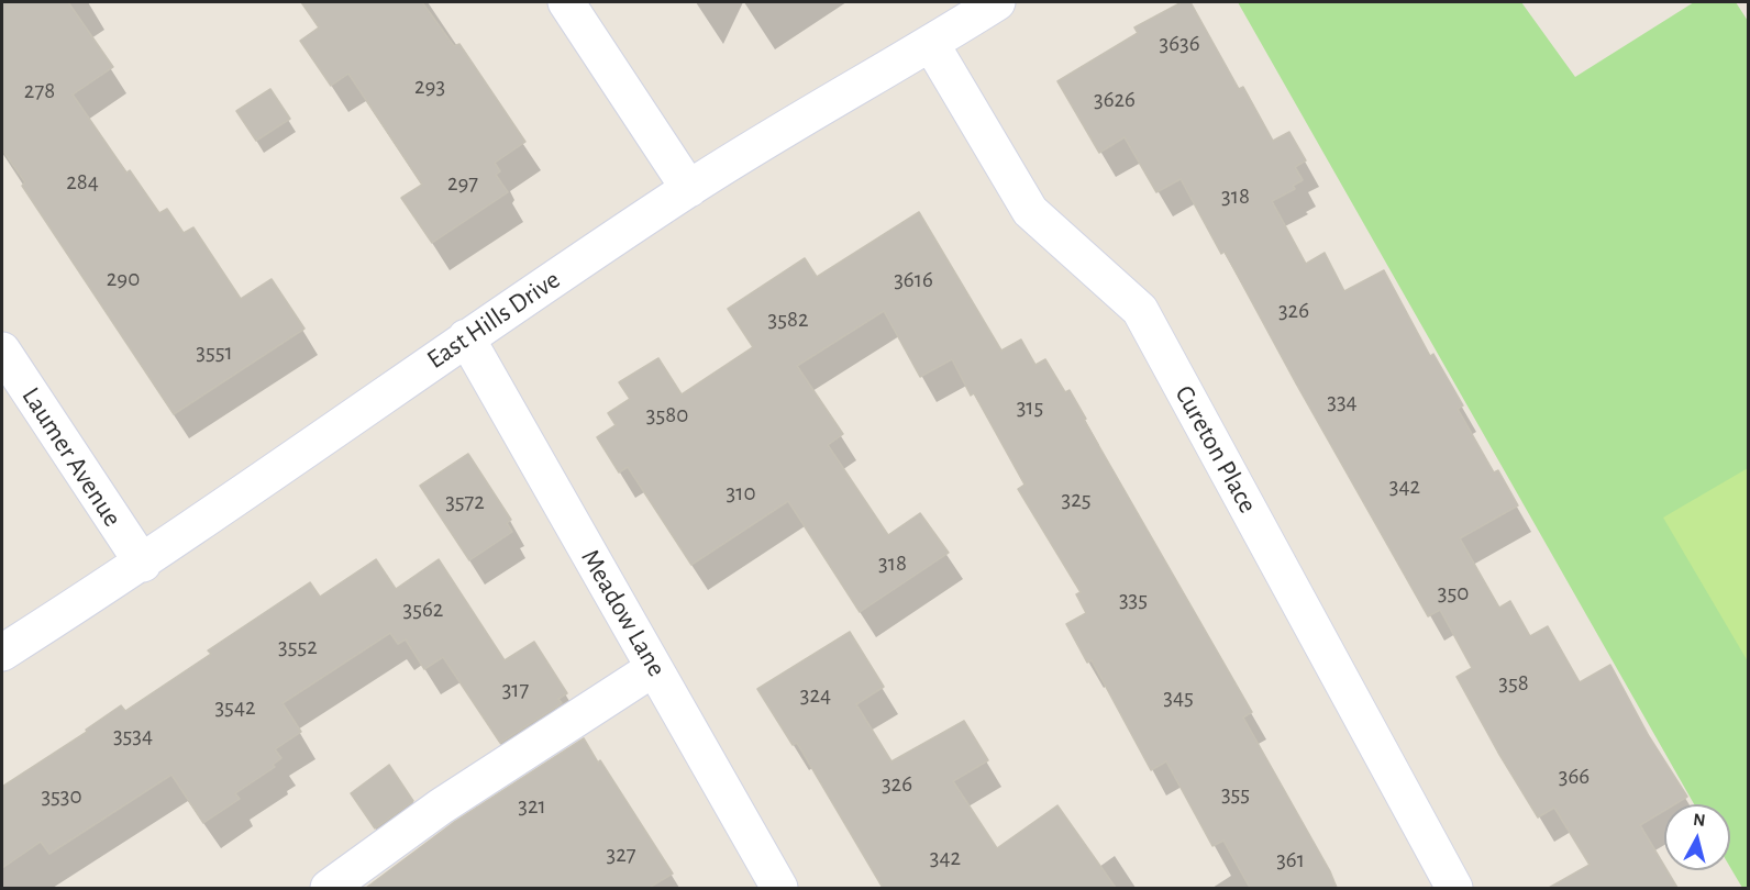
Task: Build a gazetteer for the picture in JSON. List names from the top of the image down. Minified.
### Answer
{"streets":{"street":["East Hills Drive","Cureton Place","Laumer Avenue","Meadow Lane"]},"crossings":[["East Hills Drive","Cureton Place"],["East Hills Drive","Laumer Avenue"],["East Hills Drive","Meadow Lane"]],"house_numbers":["3636","293","278","3626","284","297","318","290","3616","326","3582","3551","334","315","3580","342","310","325","3572","318","350","335","3562","3552","358","317","324","345","3542","3534","366","326","355","3530","321","327","342","361"],"north":"top"}
